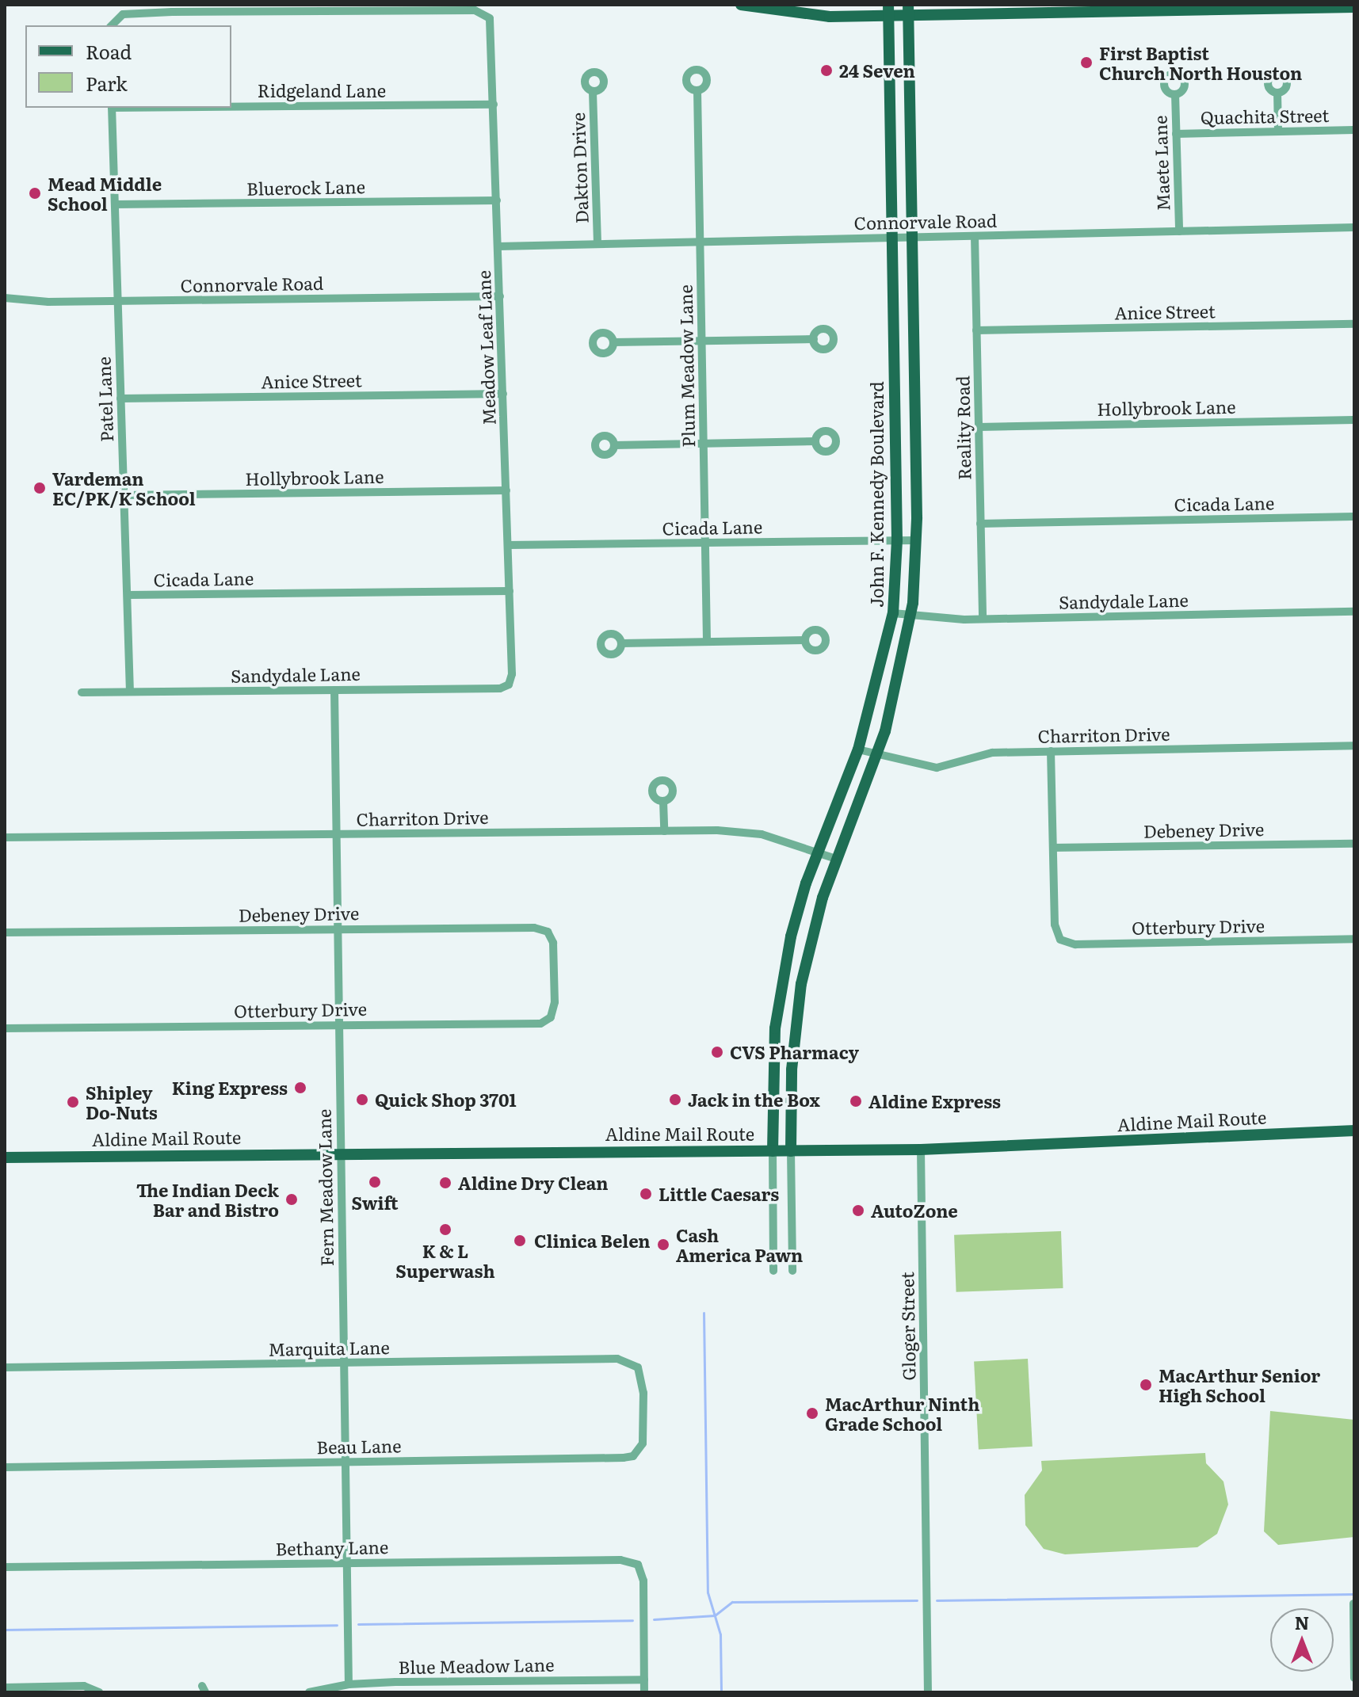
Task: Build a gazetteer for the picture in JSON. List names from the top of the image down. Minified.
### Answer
{"streets":{"main road":["John F. Kennedy Boulevard","Aldine Mail Route"],"street":["Ridgeland Lane","Quachita Street","Maete Lane","Dakton Drive","Bluerock Lane","Connorvale Road","Anice Street","Meadow Leaf Lane","Plum Meadow Lane","Patel Lane","Hollybrook Lane","Reality Road","Cicada Lane","Sandydale Lane","Charriton Drive","Debeney Drive","Otterbury Drive","Fern Meadow Lane","Gloger Street","Marquita Lane","Beau Lane","Bethany Lane","Blue Meadow Lane"]},"crossings":[["Ridgeland Lane","Meadow Leaf Lane"],["Quachita Street","Maete Lane"],["Maete Lane","Connorvale Road"],["Dakton Drive","Connorvale Road"],["Bluerock Lane","Meadow Leaf Lane"],["Bluerock Lane","Patel Lane"],["Connorvale Road","Meadow Leaf Lane"],["Connorvale Road","Plum Meadow Lane"],["Connorvale Road","Patel Lane"],["Connorvale Road","Reality Road"],["Connorvale Road","John F. Kennedy Boulevard"],["Anice Street","Meadow Leaf Lane"],["Anice Street","Patel Lane"],["Anice Street","Reality Road"],["Meadow Leaf Lane","Hollybrook Lane"],["Meadow Leaf Lane","Cicada Lane"],["Meadow Leaf Lane","Sandydale Lane"],["Plum Meadow Lane","Cicada Lane"],["Patel Lane","Hollybrook Lane"],["Patel Lane","Cicada Lane"],["Patel Lane","Sandydale Lane"],["Hollybrook Lane","Reality Road"],["Reality Road","Cicada Lane"],["Reality Road","Sandydale Lane"],["John F. Kennedy Boulevard","Cicada Lane"],["John F. Kennedy Boulevard","Sandydale Lane"],["John F. Kennedy Boulevard","Charriton Drive"],["John F. Kennedy Boulevard","Aldine Mail Route"],["Sandydale Lane","Fern Meadow Lane"],["Charriton Drive","Fern Meadow Lane"],["Debeney Drive","Otterbury Drive"],["Debeney Drive","Fern Meadow Lane"],["Otterbury Drive","Fern Meadow Lane"],["Aldine Mail Route","Fern Meadow Lane"],["Aldine Mail Route","Gloger Street"],["Fern Meadow Lane","Marquita Lane"],["Fern Meadow Lane","Beau Lane"],["Fern Meadow Lane","Bethany Lane"],["Fern Meadow Lane","Blue Meadow Lane"],["Marquita Lane","Beau Lane"],["Bethany Lane","Blue Meadow Lane"]],"places":["First Baptist Church North Houston","24 Seven","Mead Middle School","Vardeman EC/PK/K School","CVS Pharmacy","King Express","Quick Shop 3701","Jack in the Box","Aldine Express","Shipley Do-Nuts","Swift","Aldine Dry Clean","Little Caesars","The Indian Deck Bar and Bistro","AutoZone","K & L Superwash","Clinica Belen","Cash America Pawn","MacArthur Senior High School","MacArthur Ninth Grade School"],"legend":["Road","Park"],"north":"top"}
